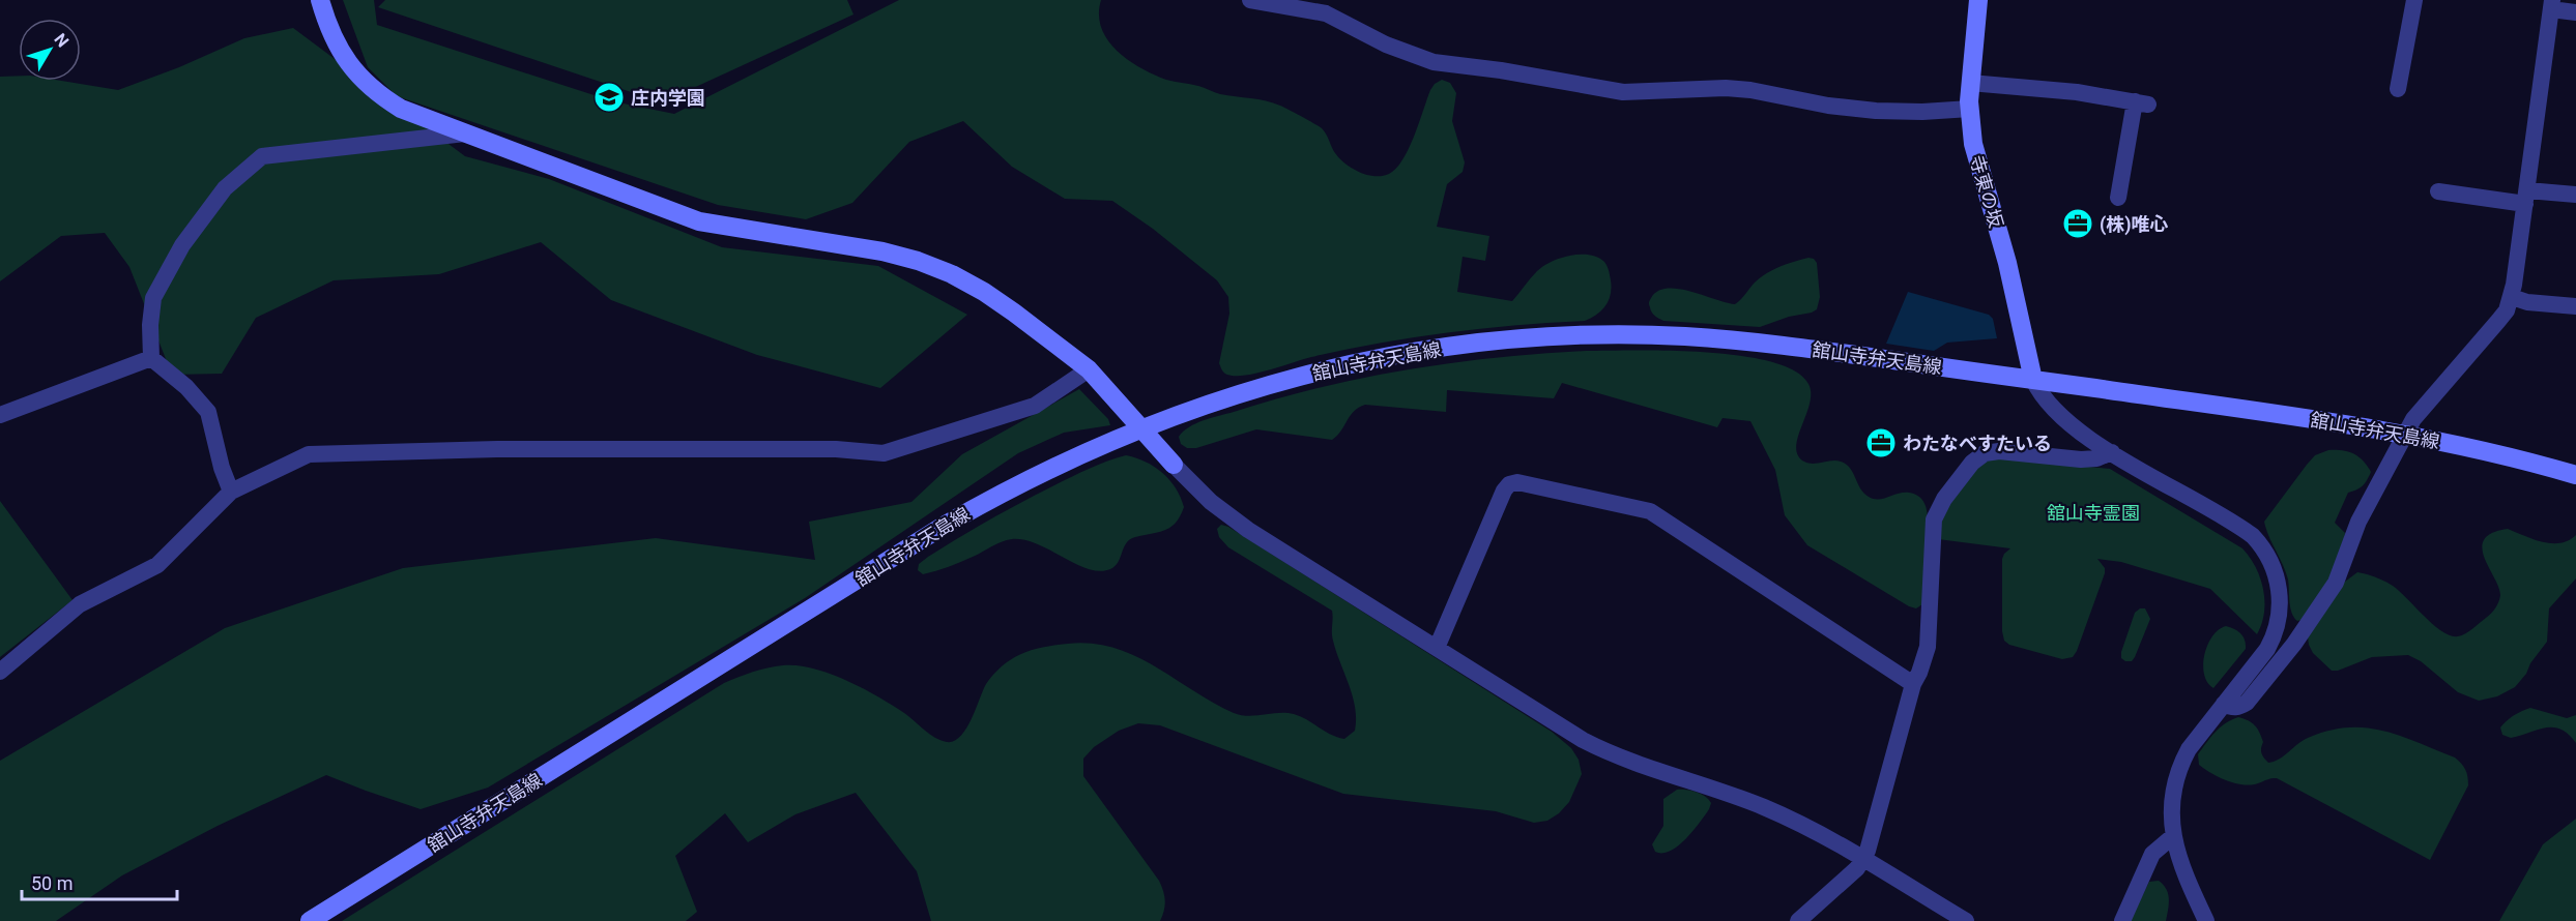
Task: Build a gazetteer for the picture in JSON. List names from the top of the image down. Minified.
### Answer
{"streets":{"main road":["寺東の坂","舘山寺弁天島線"]},"crossings":[["寺東の坂","舘山寺弁天島線"]],"parks":["舘山寺霊園"],"places":{"school or university":["庄内学園"],"office":["(株)唯心","わたなべすたいる"]},"scale_bar":"50 m","north":"top right"}
